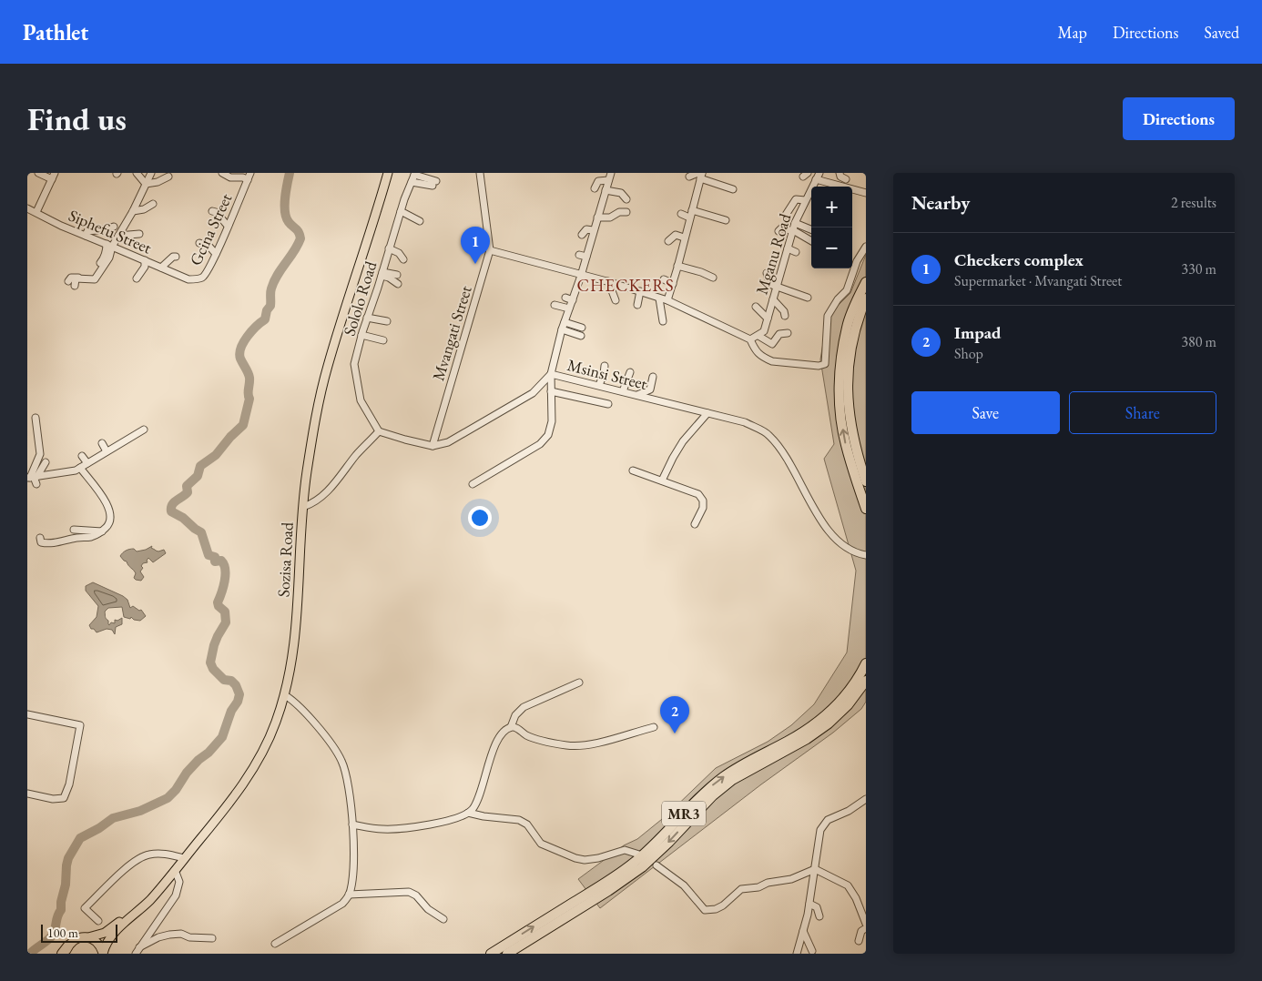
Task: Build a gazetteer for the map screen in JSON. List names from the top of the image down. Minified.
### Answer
{"streets":{"highway":["MR3"],"main road":["Sozisa Road"],"street":["Gcina Street","Siphefu Street","Mganu Road","Sololo Road","Mvangati Street","Msinsi Street"]},"crossings":[["Gcina Street","Siphefu Street"],["Sololo Road","Msinsi Street"],["Mvangati Street","Msinsi Street"]],"districts":["CHECKERS"],"scale_bar":"100 m","page":{"header":"Pathlet","nav":["Map","Directions","Saved"],"buttons":["Directions",["Save","Share"]],"title":"Find us","heading":["Nearby","2 results"],"map_buttons":["+","−"],"pins":["1","2"],"list":[{"mark":"1","name":"Checkers complex","note":"Supermarket · Mvangati Street","value":"330 m"},{"mark":"2","name":"Impad","note":"Shop","value":"380 m"}],"scale":"100 m"}}
